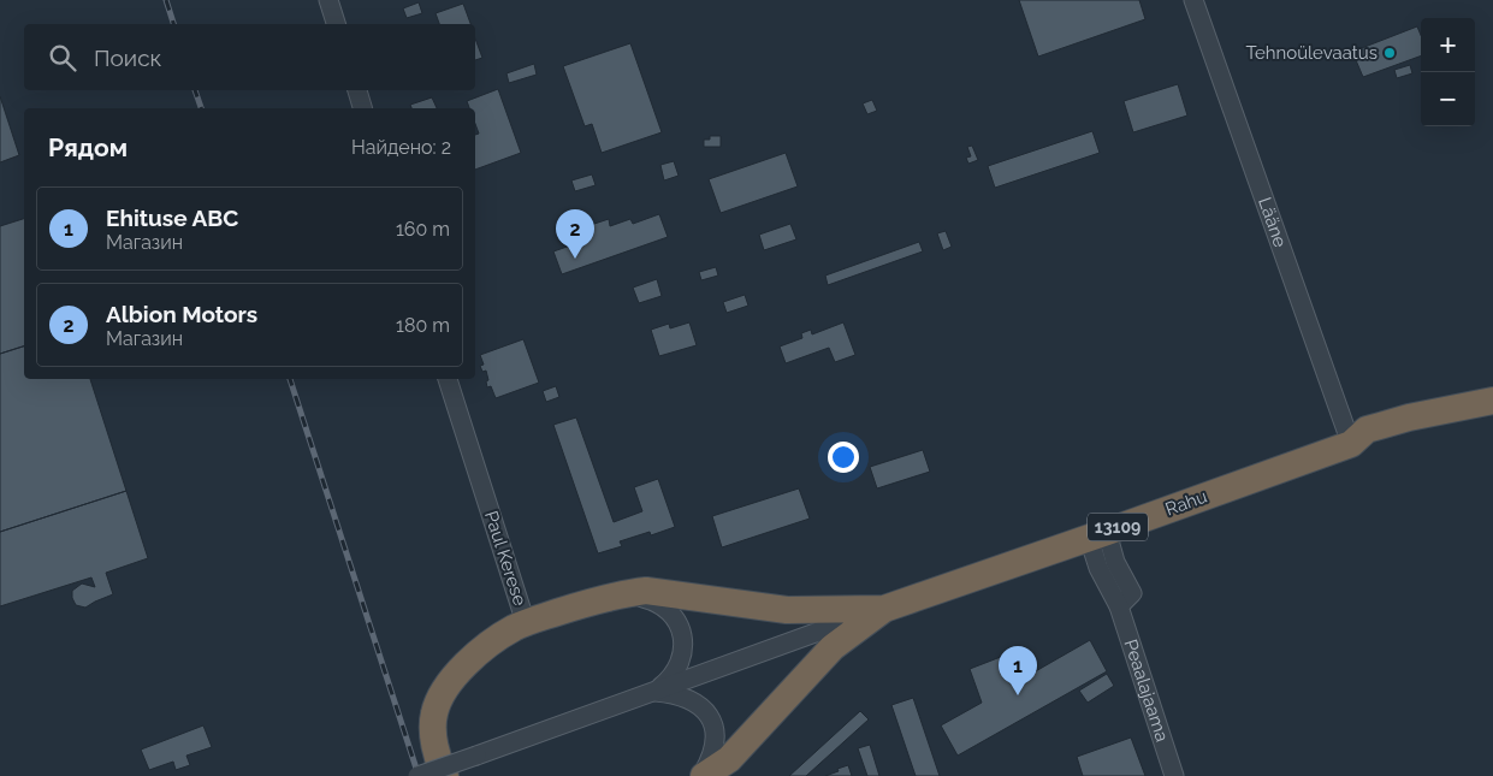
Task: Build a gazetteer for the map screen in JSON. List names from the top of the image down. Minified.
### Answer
{"streets":{"highway":["Rahu","13109","Paul Kerese"],"street":["Lääne","Peaalajaama"]},"crossings":[["Lääne","Rahu"],["Rahu","13109"],["Rahu","Peaalajaama"]],"places":["Tehnoülevaatus"],"page":{"map_buttons":["+","−"],"search":"Поиск","heading":["Рядом","Найдено: 2"],"list":[{"mark":"1","name":"Ehituse ABC","note":"Магазин","value":"160 m"},{"mark":"2","name":"Albion Motors","note":"Магазин","value":"180 m"}],"pins":["2","1"]}}
